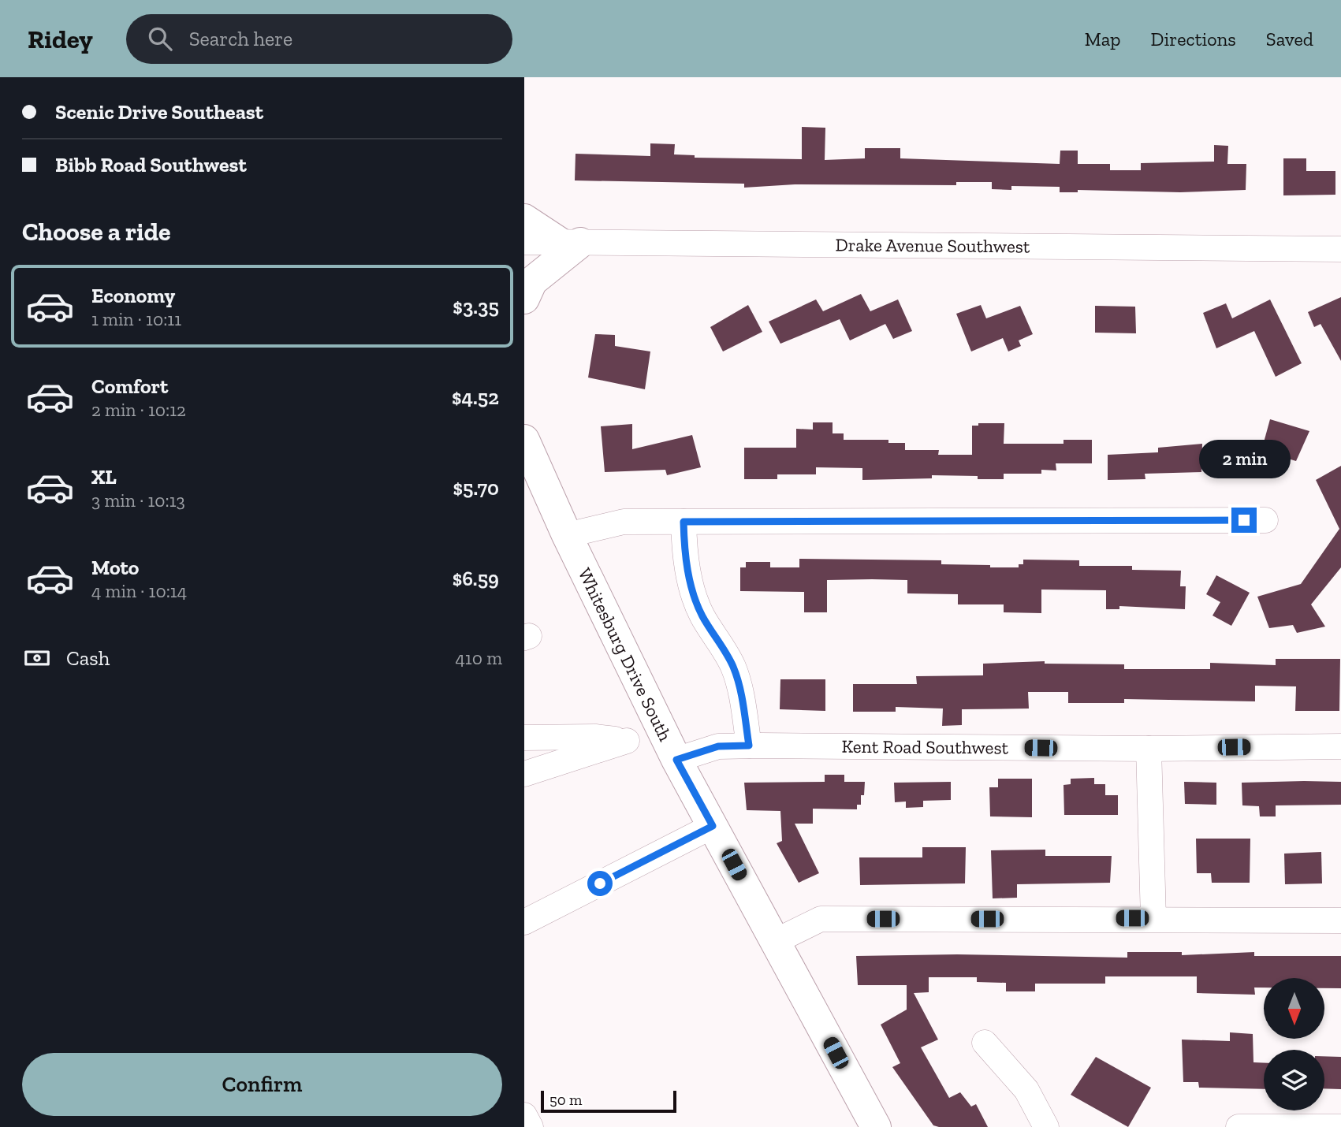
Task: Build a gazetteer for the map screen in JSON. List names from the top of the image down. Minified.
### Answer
{"streets":{"main road":["Whitesburg Drive South"],"street":["Drake Avenue Southwest","Kent Road Southwest"]},"crossings":[["Whitesburg Drive South","Kent Road Southwest"]],"scale_bar":"50 m","north":"bottom","page":{"header":"Ridey","search":"Search here","nav":["Map","Directions","Saved"],"banner":["Scenic Drive Southeast","Bibb Road Southwest"],"heading":"Choose a ride","list":[{"name":"Economy","note":"1 min · 10:11","value":"$3.35"},{"name":"Comfort","note":"2 min · 10:12","value":"$4.52"},{"name":"XL","note":"3 min · 10:13","value":"$5.70"},{"name":"Moto","note":"4 min · 10:14","value":"$6.59"}],"bubble":"2 min","pay":["Cash","410 m"],"buttons":"Confirm","scale":"50 m"}}
